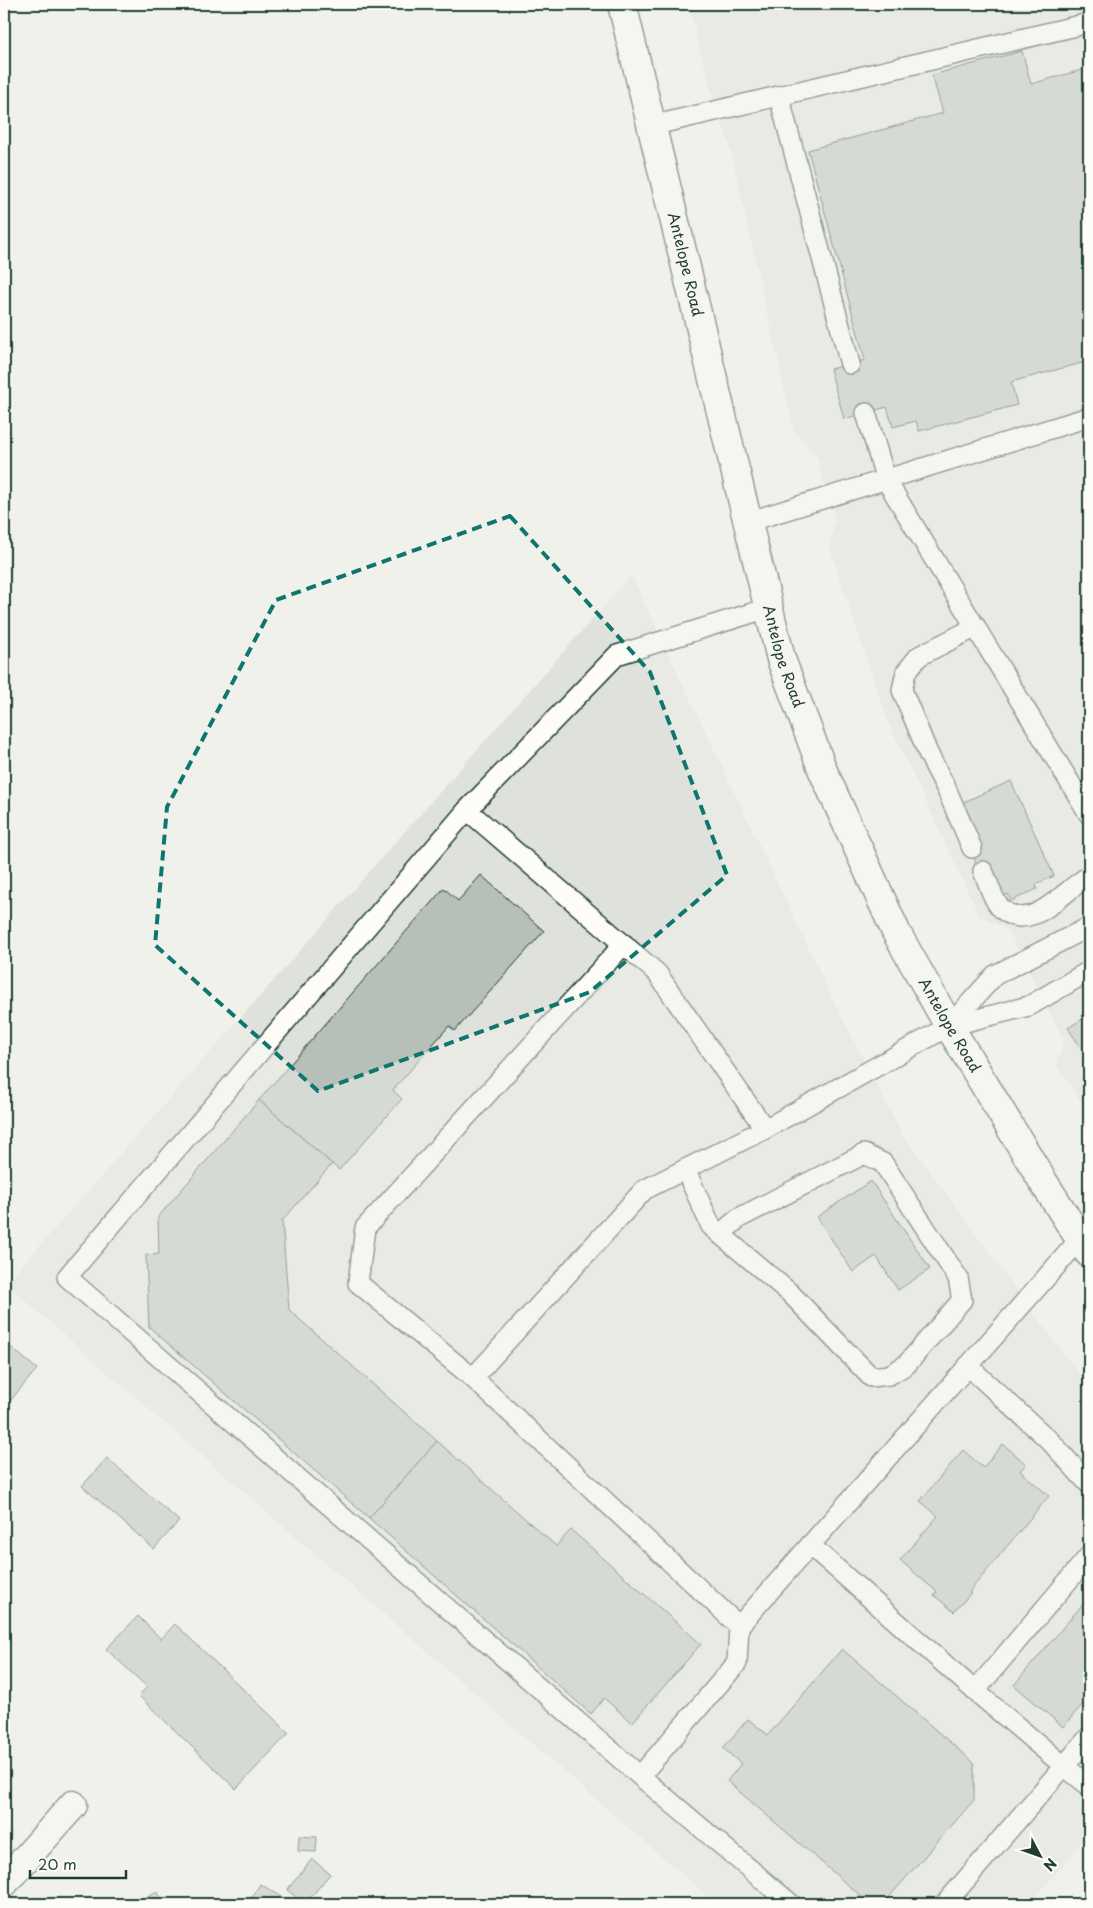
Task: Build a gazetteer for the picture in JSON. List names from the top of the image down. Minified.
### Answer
{"streets":{"main road":["Antelope Road"]},"scale_bar":"20 m","north":"bottom right"}
